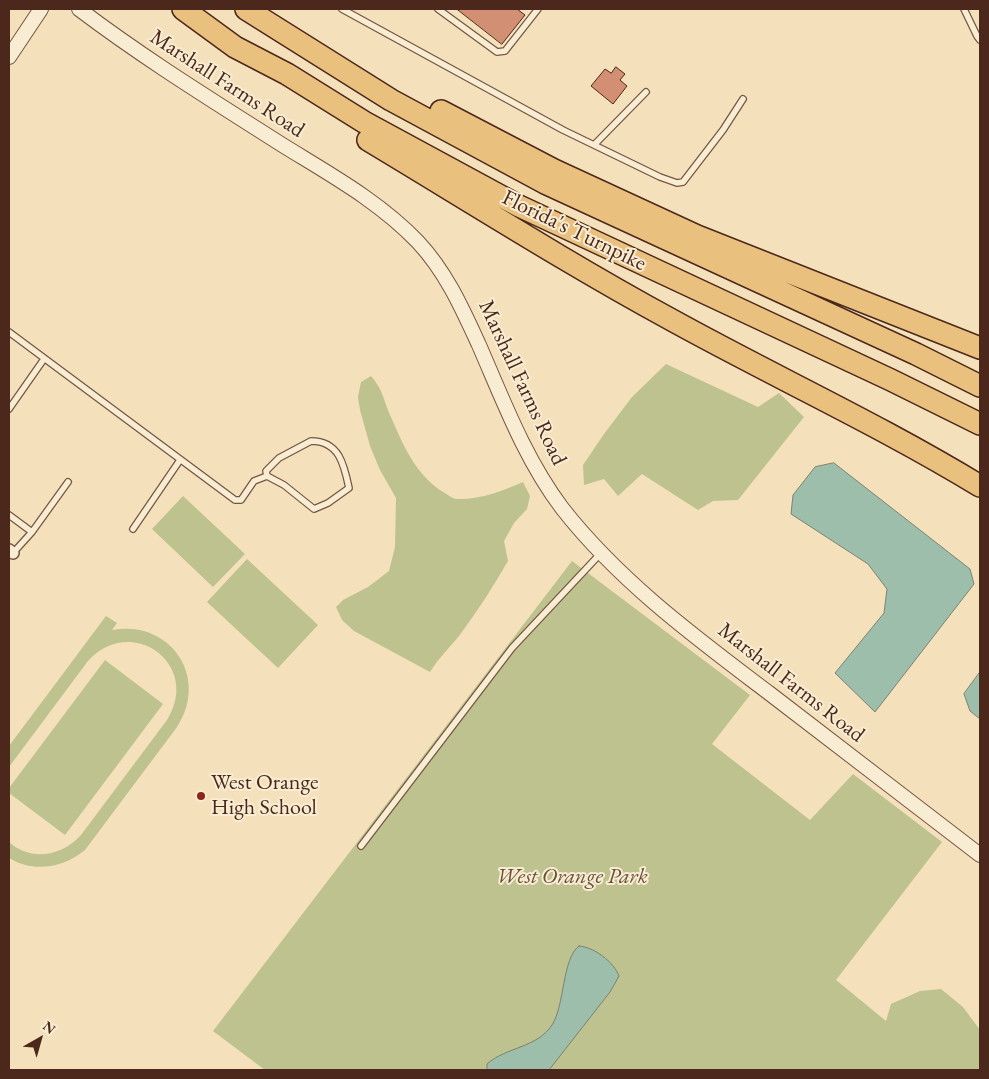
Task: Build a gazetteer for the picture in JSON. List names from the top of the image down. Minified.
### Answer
{"streets":{"highway":["Florida's Turnpike"],"street":["Marshall Farms Road"]},"parks":["West Orange Park"],"places":["West Orange High School"],"north":"top right"}
